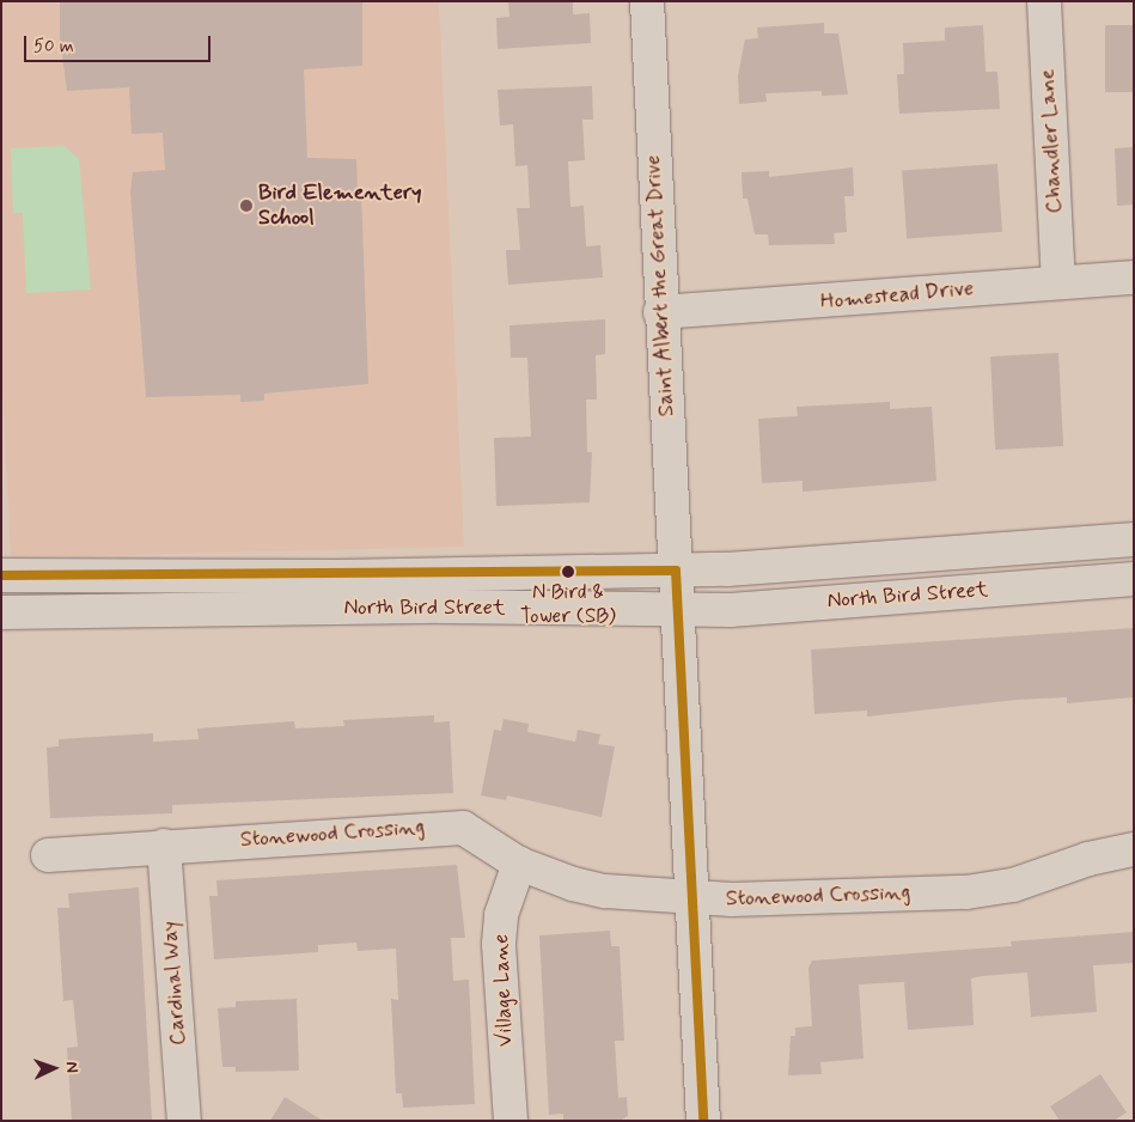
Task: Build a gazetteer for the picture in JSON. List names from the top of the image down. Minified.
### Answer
{"streets":{"street":["Chandler Lane","Saint Albert the Great Drive","Homestead Drive","North Bird Street","Stonewood Crossing","Cardinal Way","Village Lane"]},"crossings":[["Chandler Lane","Homestead Drive"],["Saint Albert the Great Drive","Homestead Drive"],["Saint Albert the Great Drive","North Bird Street"],["Saint Albert the Great Drive","Stonewood Crossing"],["Stonewood Crossing","Cardinal Way"],["Stonewood Crossing","Village Lane"]],"places":["Bird Elementery School","N Bird & Tower (SB)"],"scale_bar":"50 m","north":"right"}
